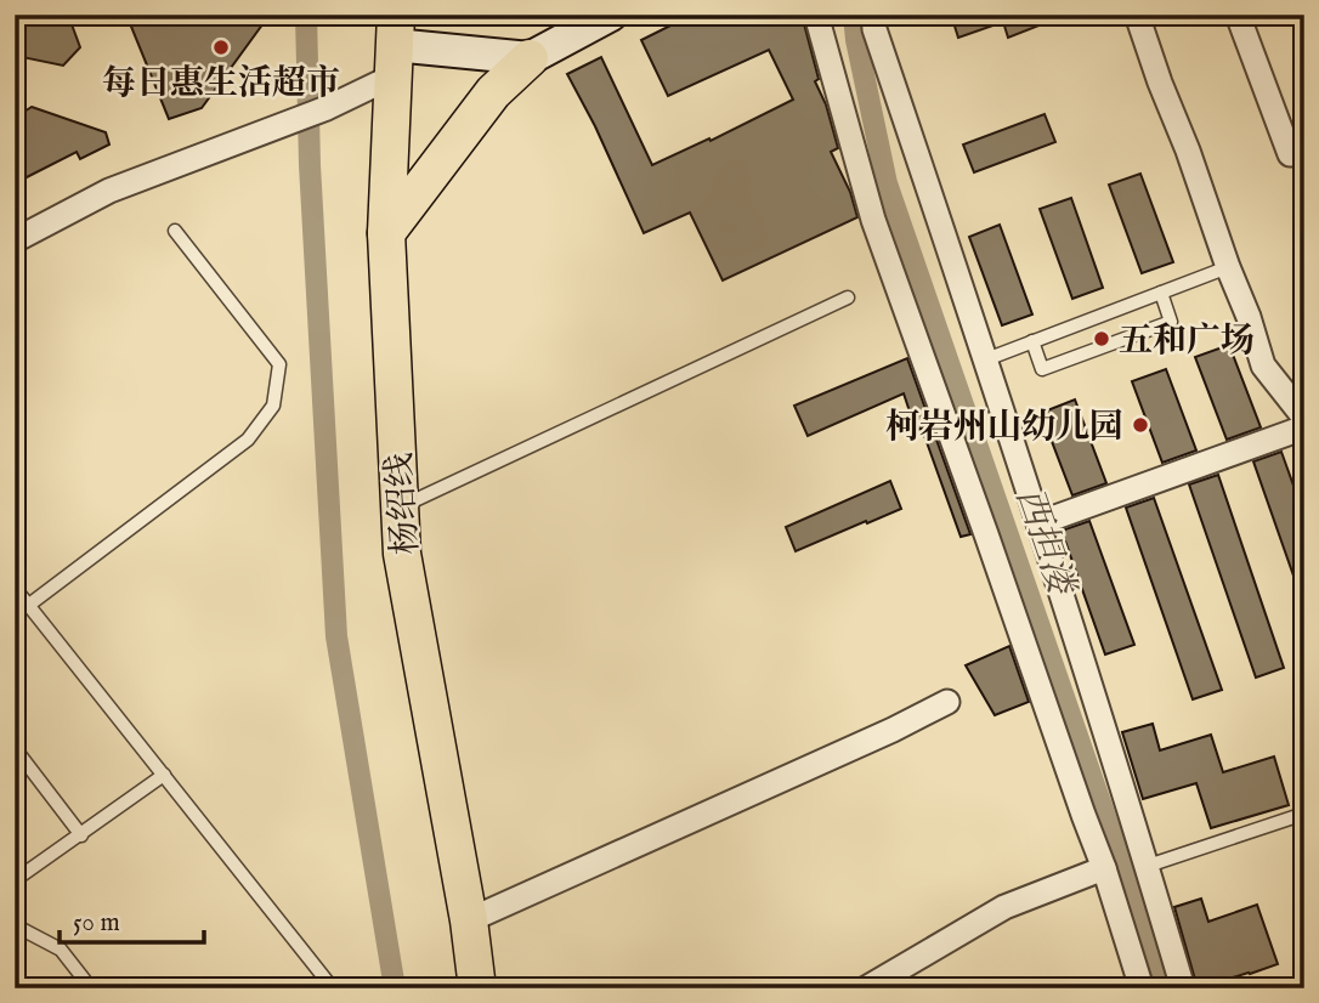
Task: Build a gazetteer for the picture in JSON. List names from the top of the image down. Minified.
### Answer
{"streets":{"main road":["杨绍线"]},"water":["西担溇"],"places":["每日惠生活超市","五和广场","柯岩州山幼儿园"],"scale_bar":"50 m"}
